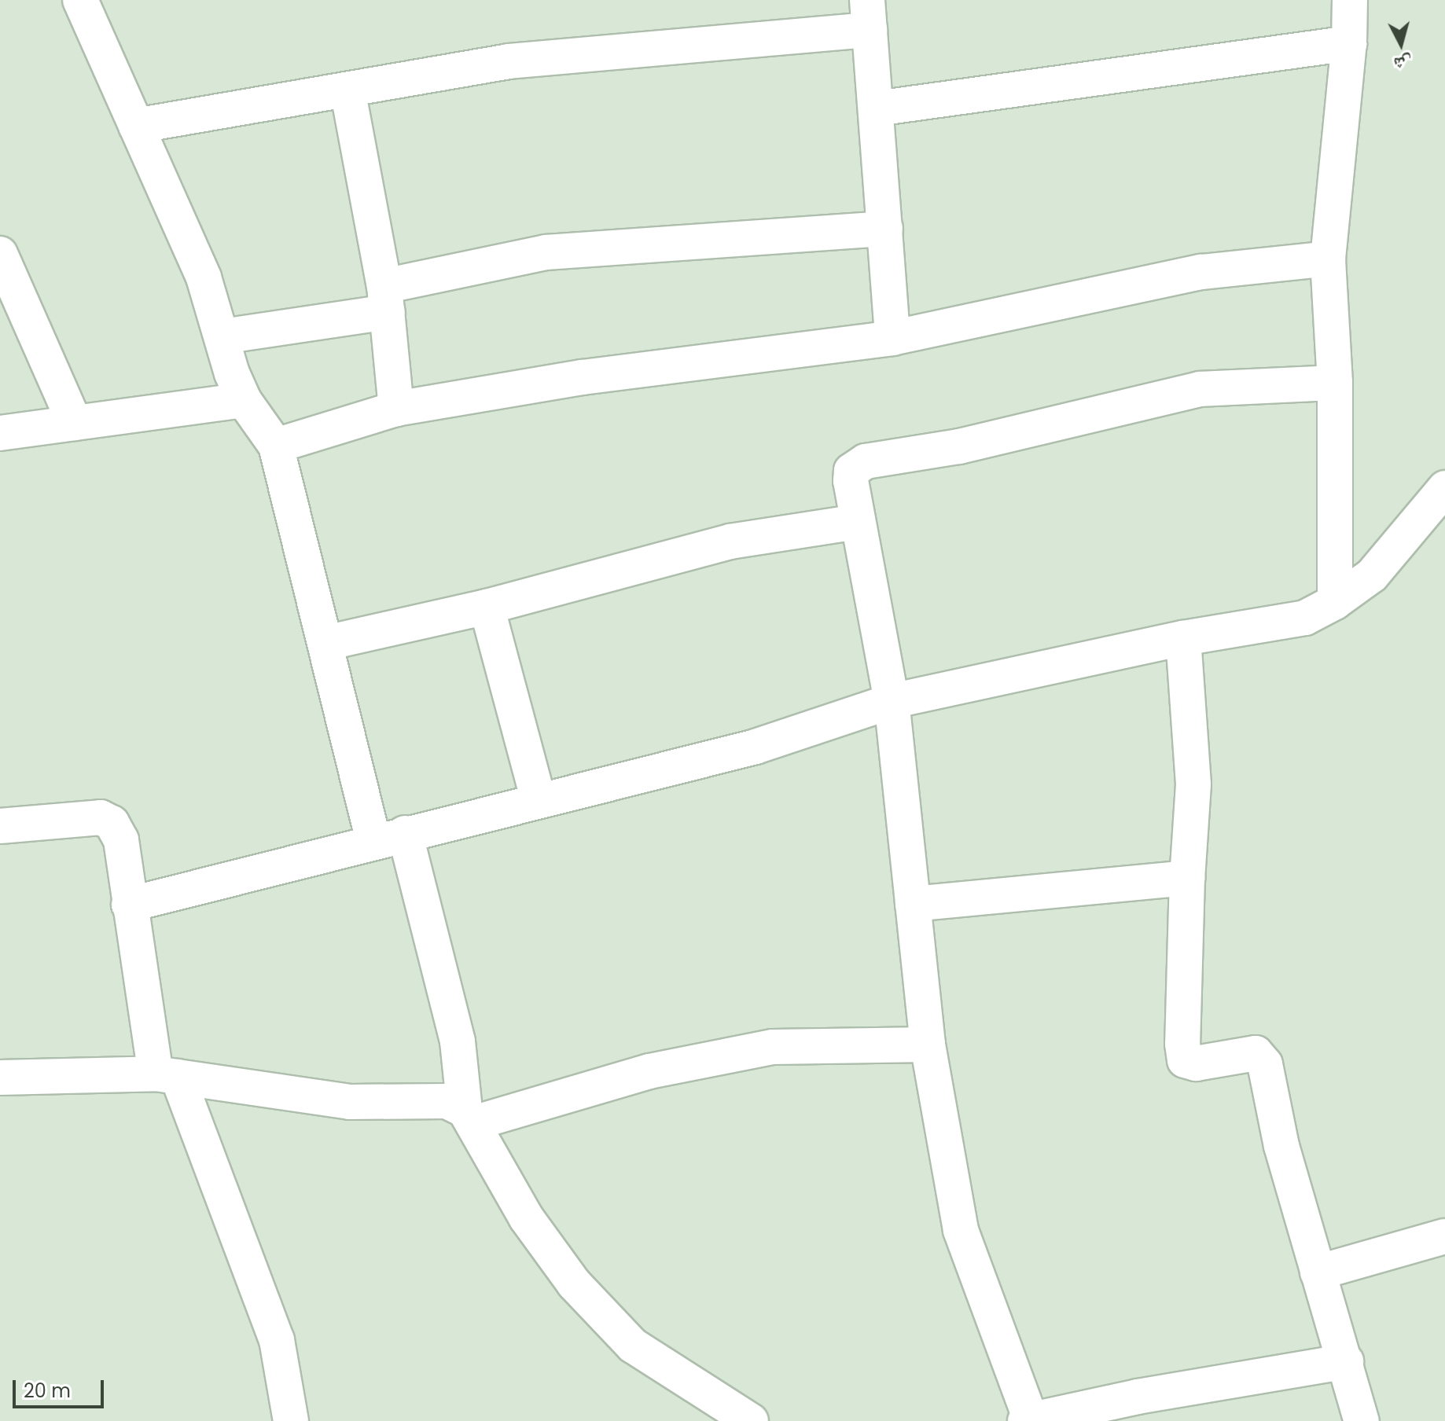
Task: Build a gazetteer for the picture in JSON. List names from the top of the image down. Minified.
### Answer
{"scale_bar":"20 m","north":"bottom"}
